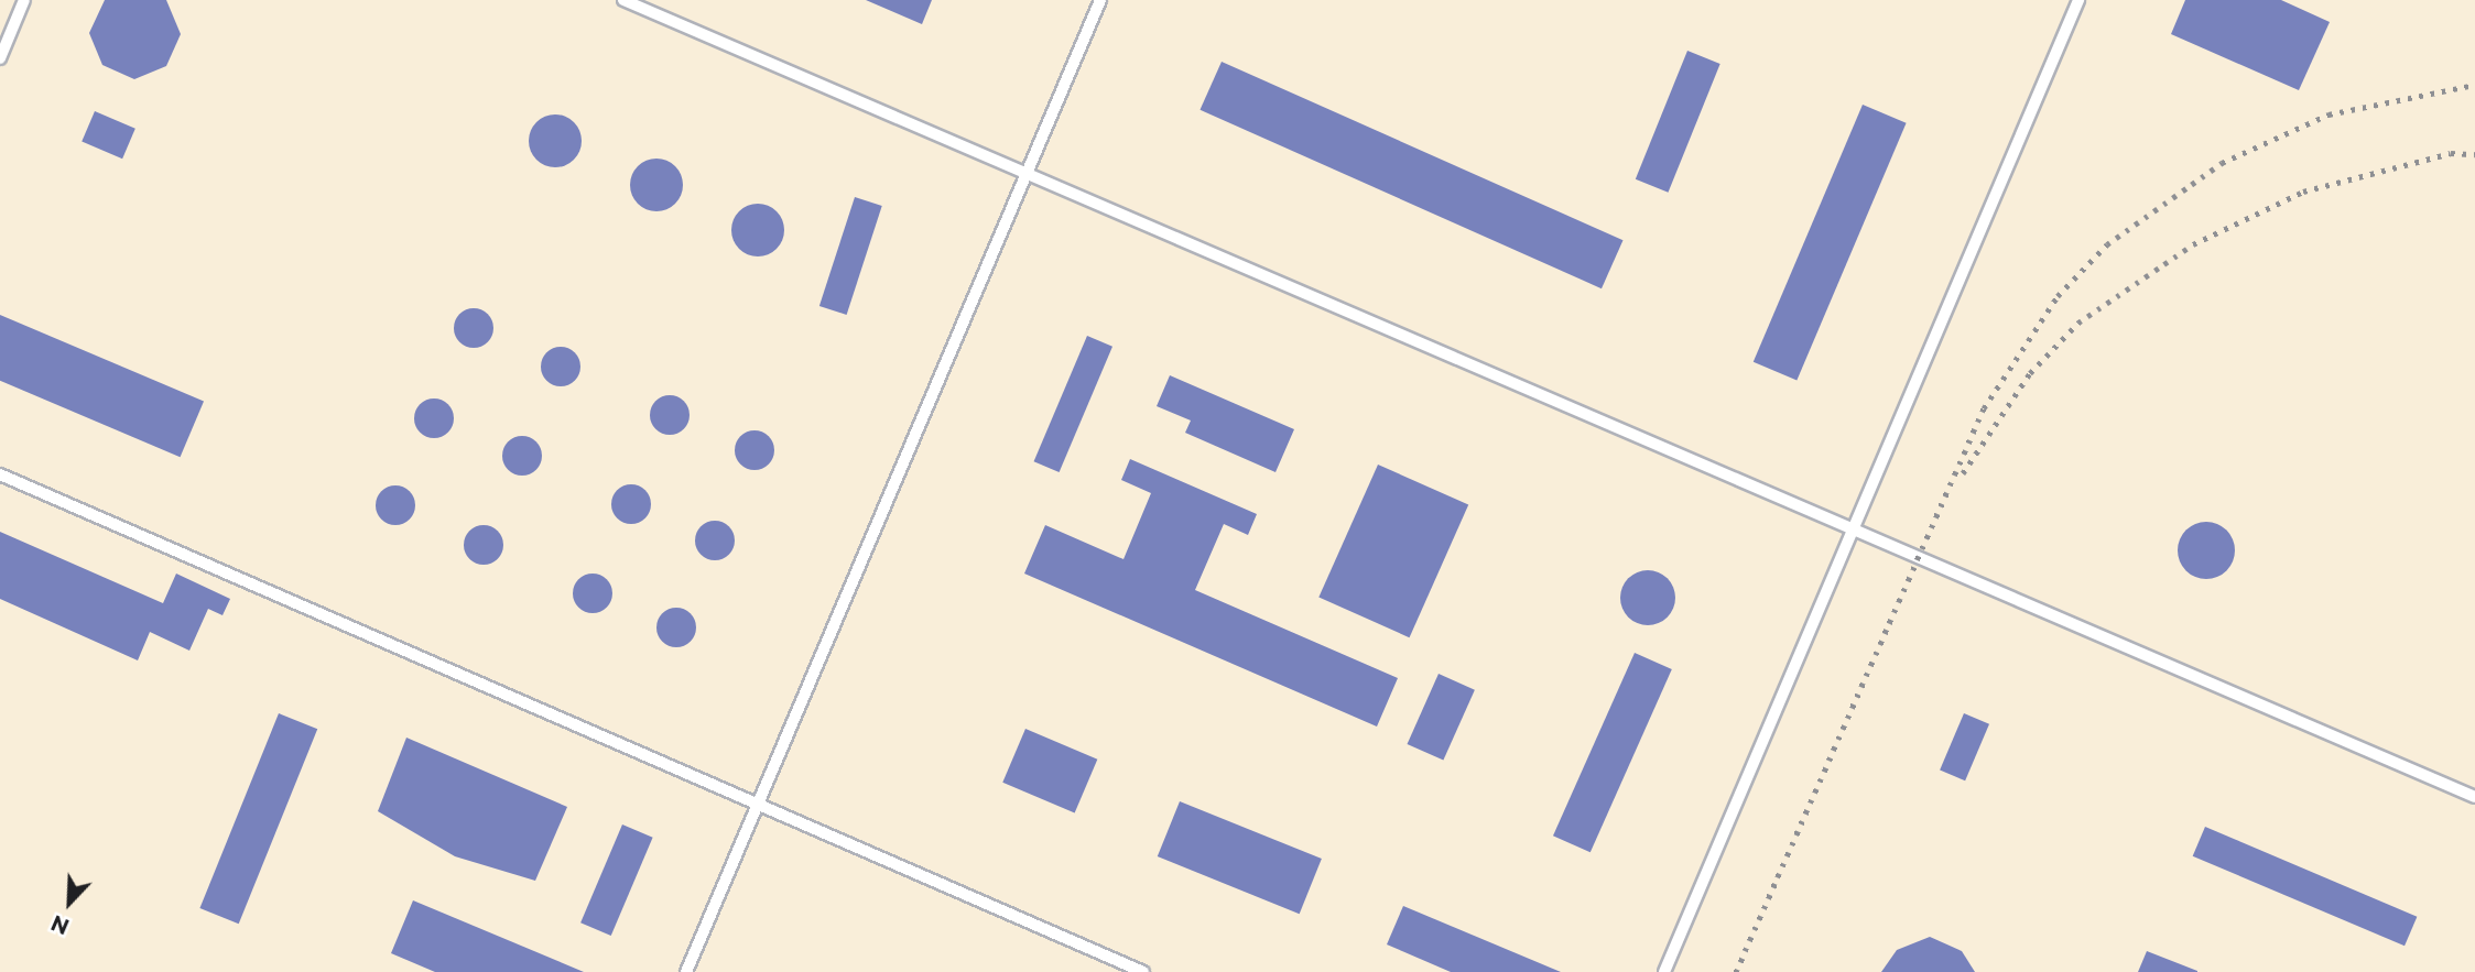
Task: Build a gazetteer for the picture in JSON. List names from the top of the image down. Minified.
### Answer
{"north":"bottom left"}
